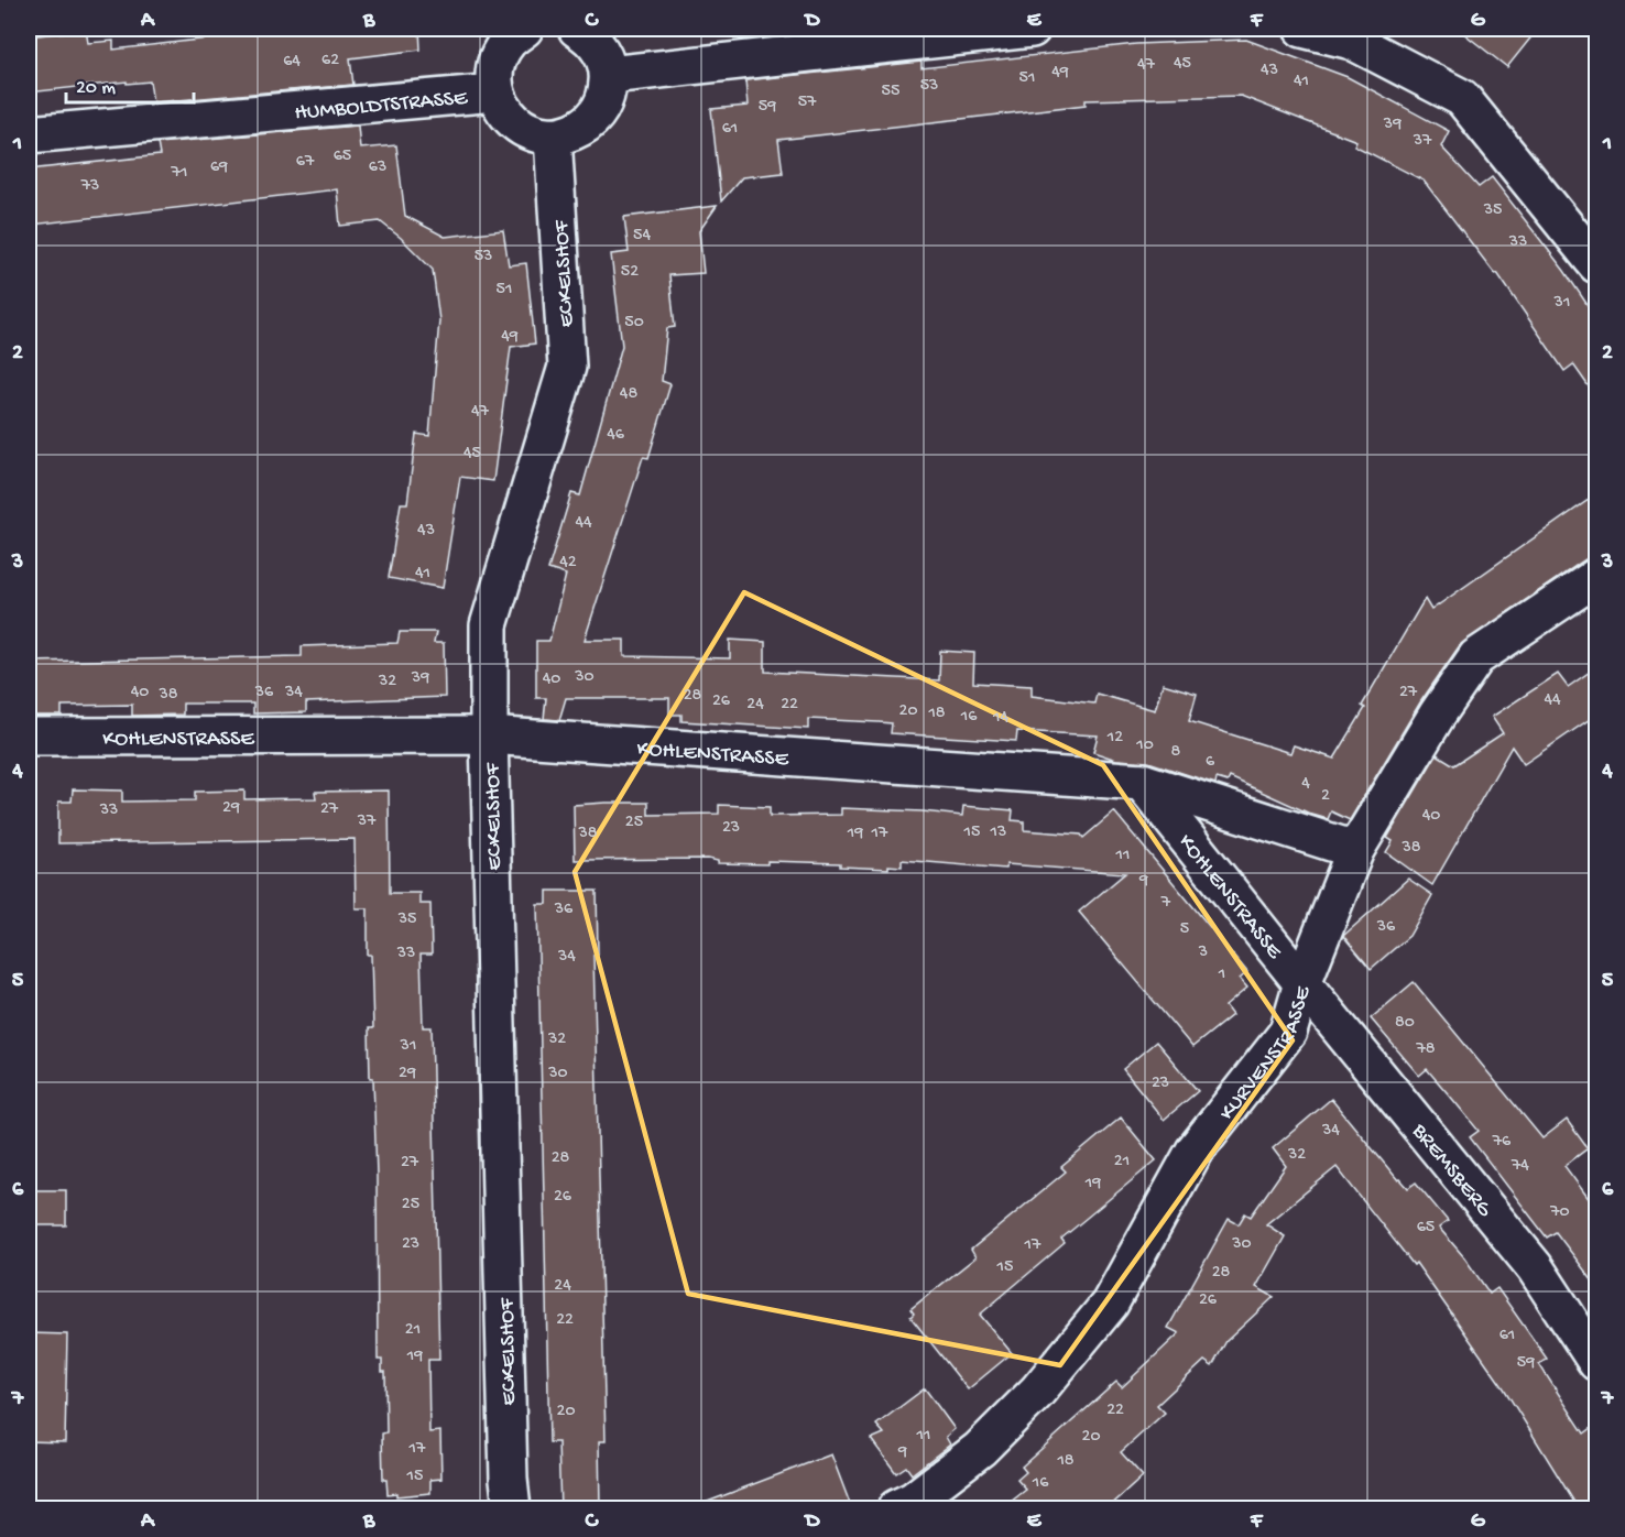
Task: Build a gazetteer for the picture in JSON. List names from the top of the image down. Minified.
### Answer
{"streets":{"street":["HUMBOLDTSTRASSE","ECKELSHOF","KOHLENSTRASSE","KURVENSTRASSE","BREMSBERG"]},"crossings":[["ECKELSHOF","KOHLENSTRASSE"],["KOHLENSTRASSE","KURVENSTRASSE"],["KOHLENSTRASSE","BREMSBERG"],["KURVENSTRASSE","BREMSBERG"]],"house_numbers":["62","64","45","47","43","49","51","41","53","55","57","59","39","61","37","65","67","69","63","71","73","35","54","33","53","52","51","31","50","49","48","47","46","45","44","43","42","41","30","39","40","32","40","36","34","27","38","28","44","26","24","22","20","18","16","14","12","10","8","6","4","2","29","27","33","40","37","25","23","15","13","38","19","17","38","11","9","7","36","35","36","5","3","33","34","1","80","32","31","78","29","30","23","34","76","32","28","21","27","74","19","26","25","70","65","23","30","17","15","28","24","26","22","21","61","19","59","22","20","11","20","17","9","18","15","16"],"scale_bar":"20 m","grid":{"columns":["A","B","C","D","E","F","G"],"rows":["1","2","3","4","5","6","7"]}}
